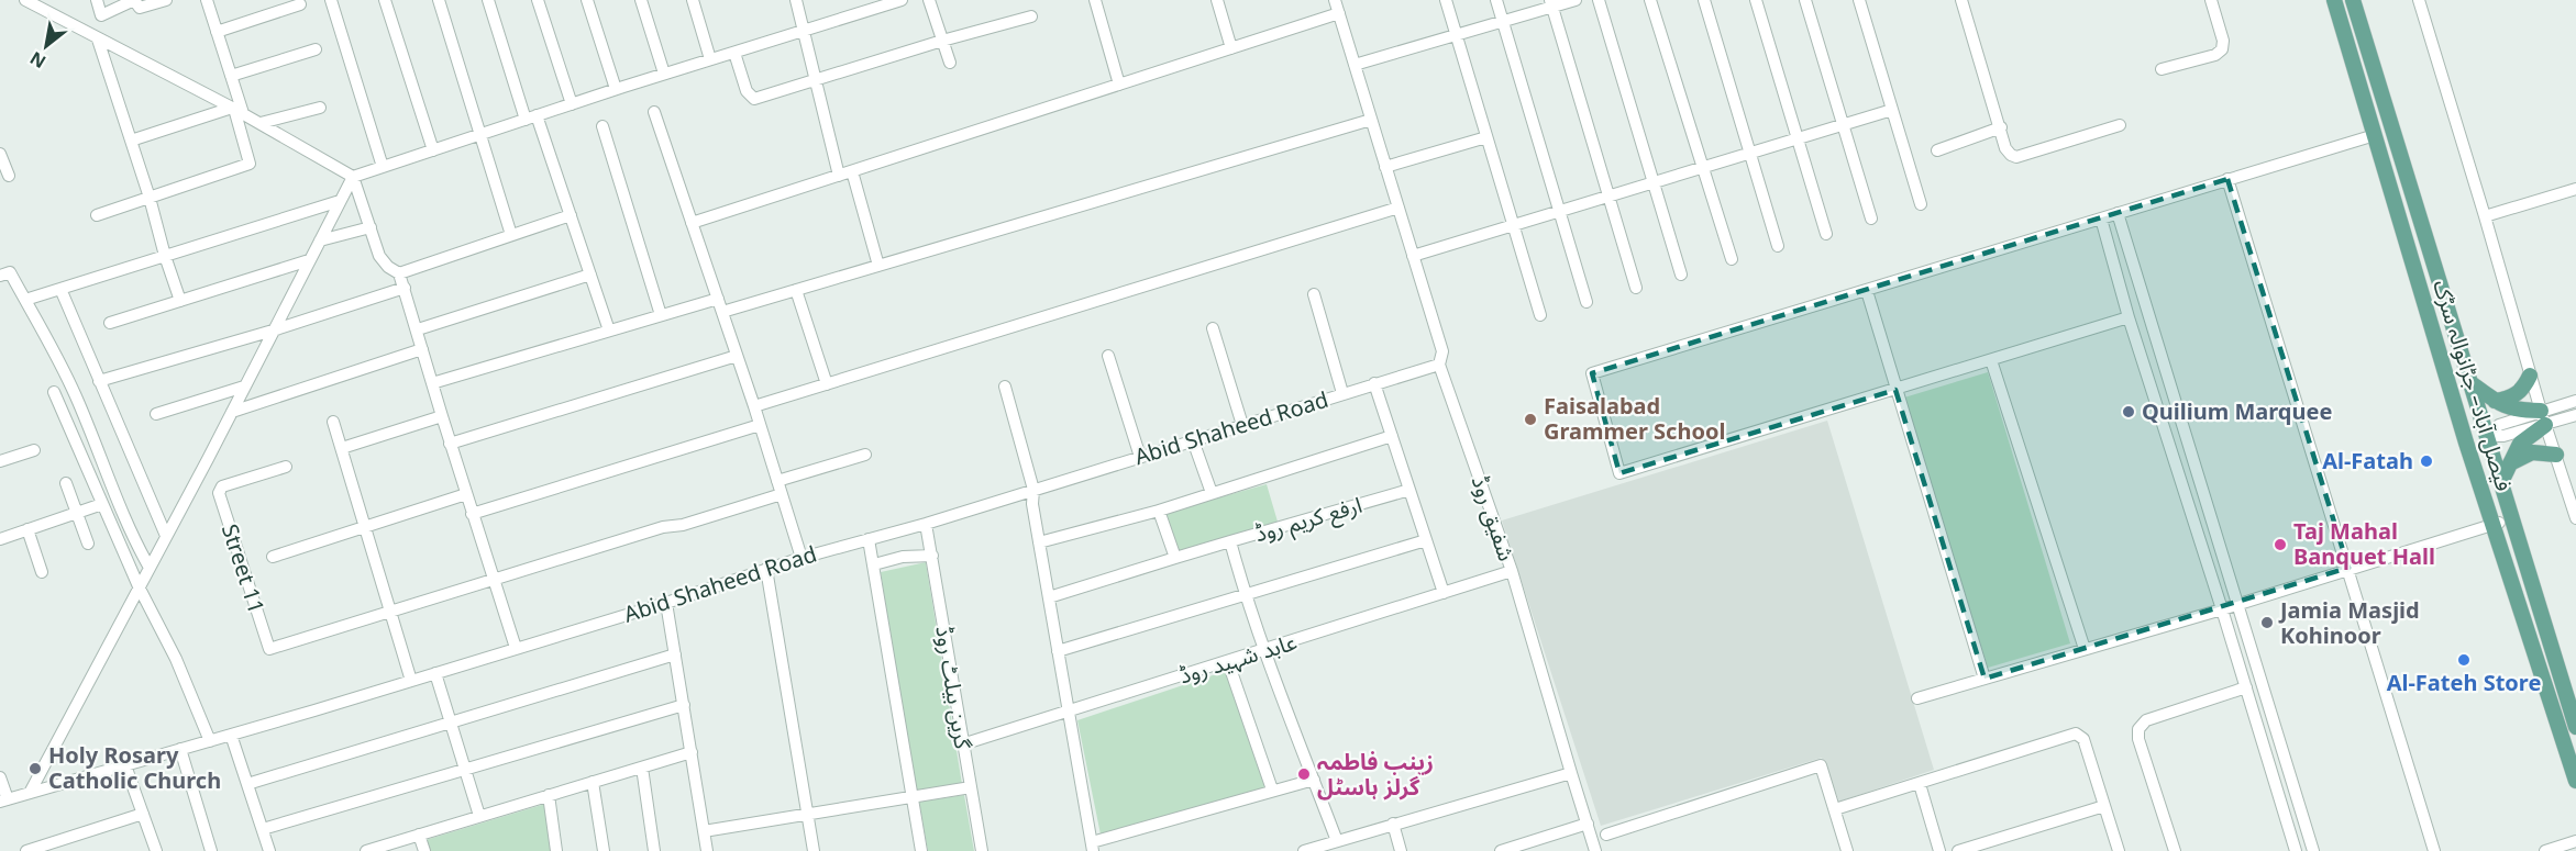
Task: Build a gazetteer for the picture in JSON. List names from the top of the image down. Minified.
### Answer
{"streets":{"main road":["فیصل آباد– جڑانوالہ سڑک"],"street":["Abid Shaheed Road","شفیق روڈ","ارفع کریم روڈ","Street 11","عابد شہید روڈ","گرین بیلٹ روڈ"]},"crossings":[["Abid Shaheed Road","شفیق روڈ"],["Abid Shaheed Road","گرین بیلٹ روڈ"],["شفیق روڈ","عابد شہید روڈ"],["ارفع کریم روڈ","عابد شہید روڈ"],["عابد شہید روڈ","گرین بیلٹ روڈ"]],"places":["Quilium Marquee","Faisalabad Grammer School","Al-Fatah","Taj Mahal Banquet Hall","Jamia Masjid Kohinoor","Al-Fateh Store","Holy Rosary Catholic Church","زینب فاطمہ گرلز ہاسٹل"],"north":"bottom left"}
